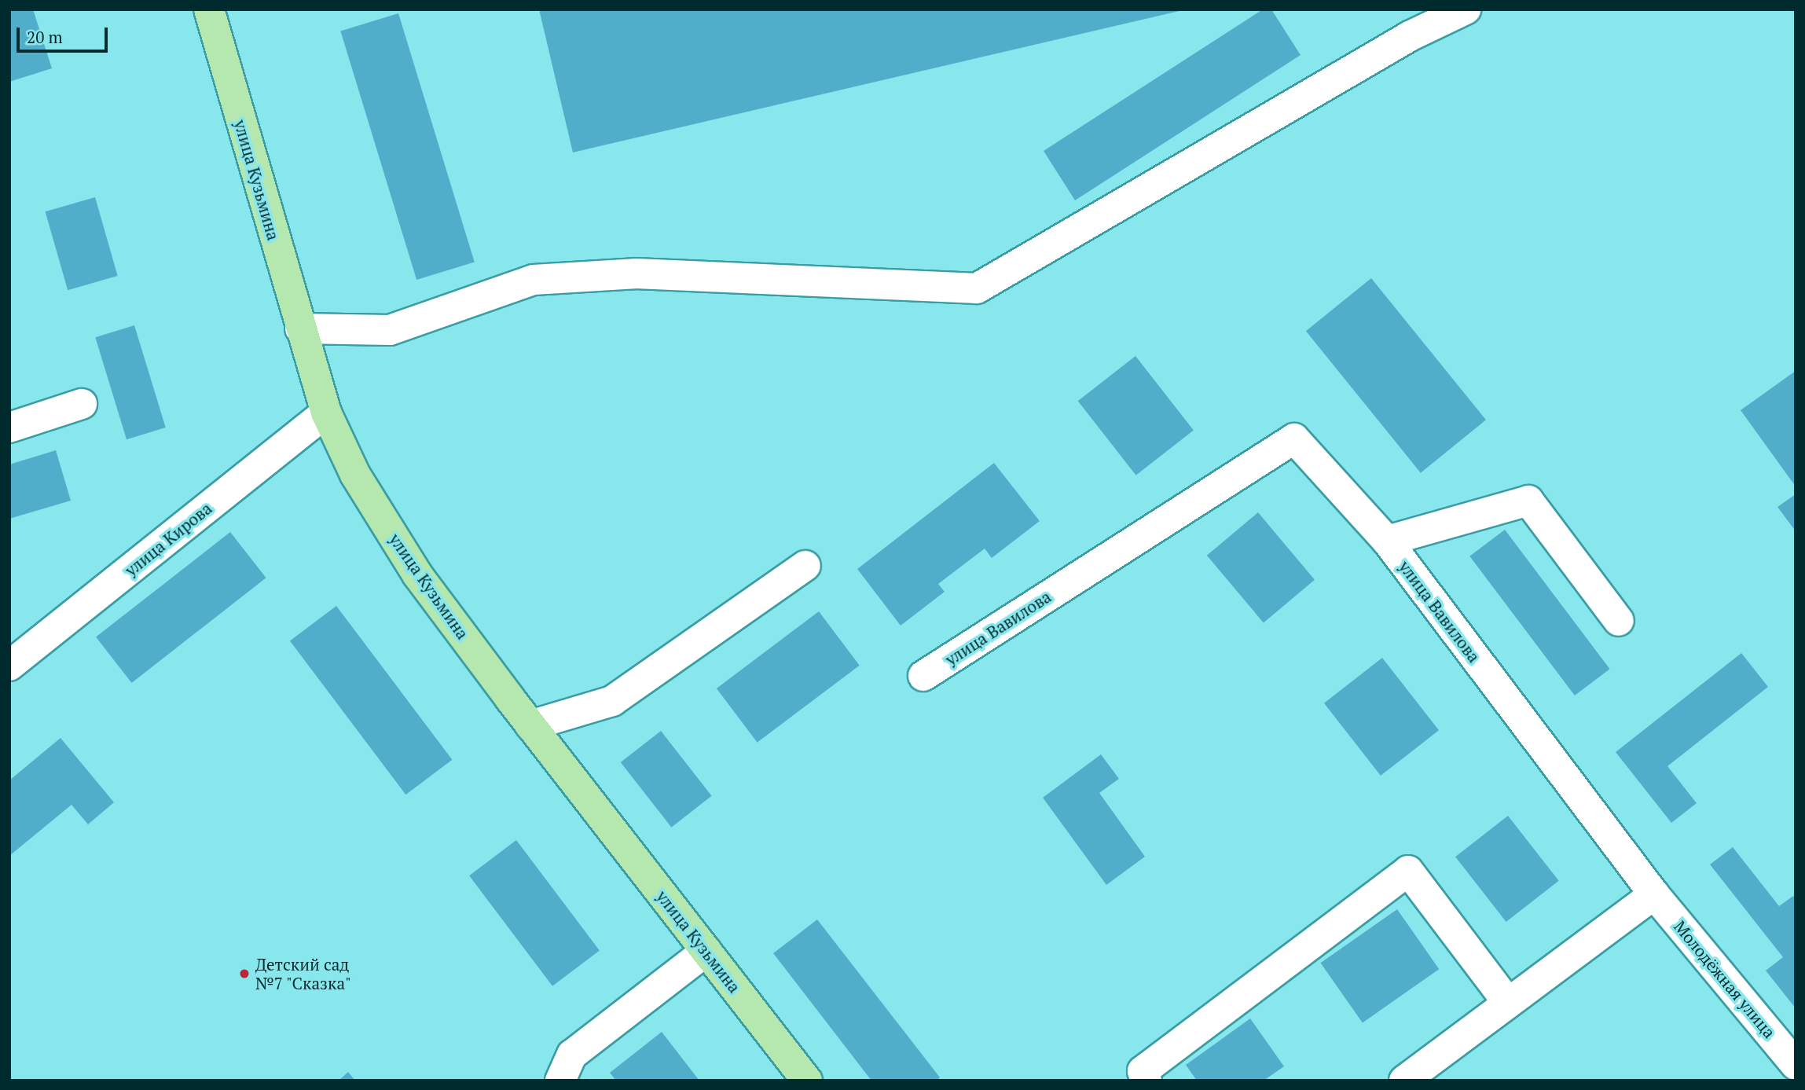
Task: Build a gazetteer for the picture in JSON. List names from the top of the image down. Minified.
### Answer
{"streets":{"main road":["улица Кузьмина"],"street":["улица Кирова","улица Вавилова","Молодёжная улица"]},"crossings":[["улица Кузьмина","улица Кирова"],["улица Вавилова","Молодёжная улица"]],"places":["Детский сад №7 \"Сказка\""],"scale_bar":"20 m"}
